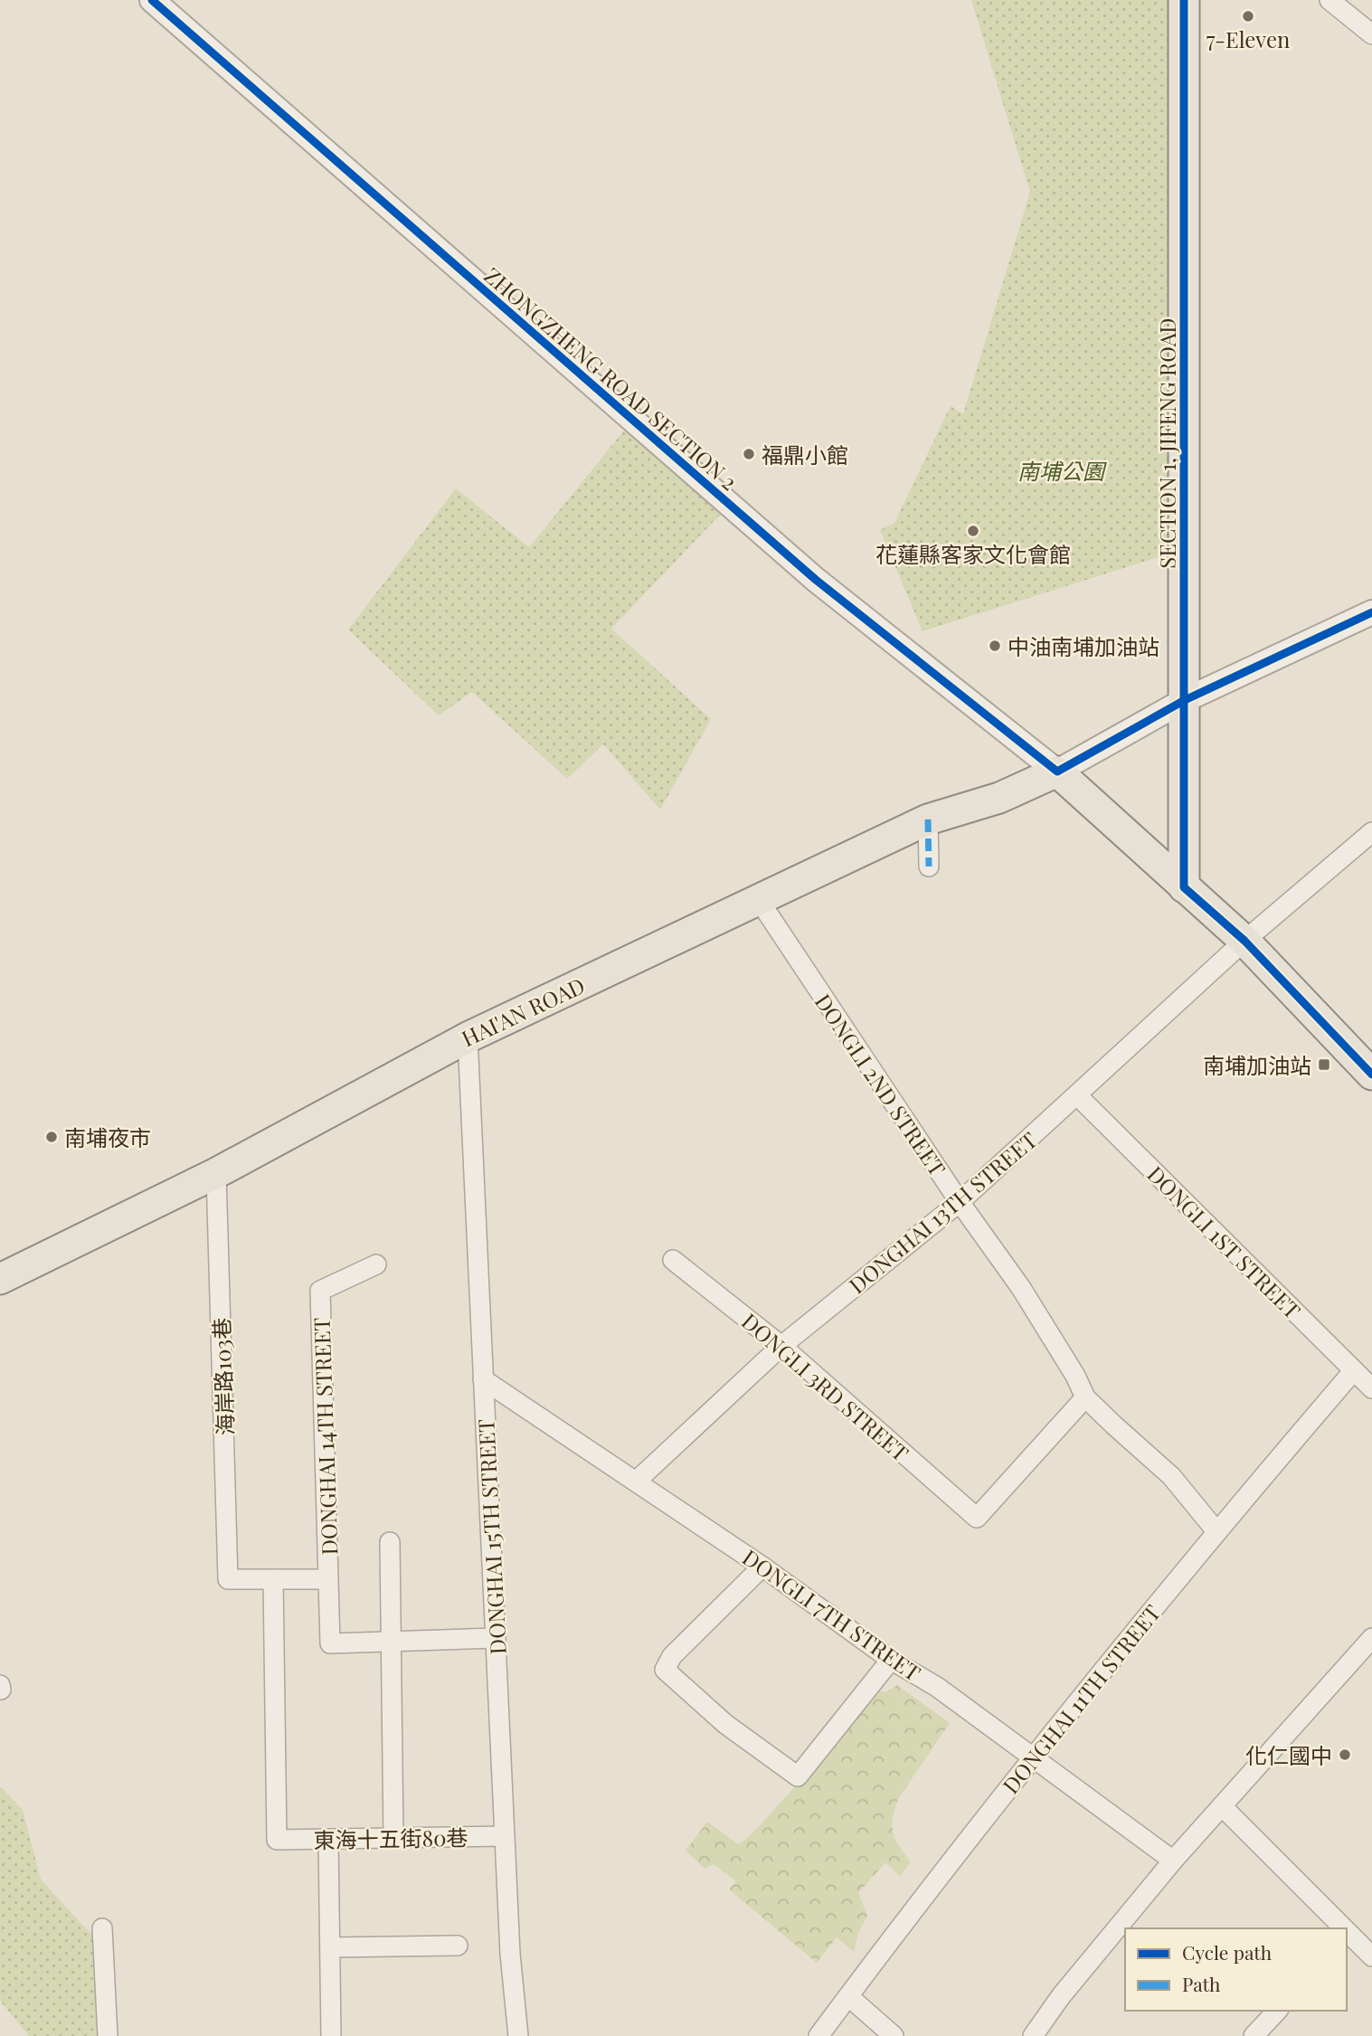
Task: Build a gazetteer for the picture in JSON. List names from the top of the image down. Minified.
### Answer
{"streets":{"main road":["SECTION 1, JIFENG ROAD","HAI'AN ROAD"],"street":["ZHONGZHENG ROAD SECTION 2","DONGLI 2ND STREET","DONGHAI 13TH STREET","DONGLI 1ST STREET","海岸路103巷","DONGLI 3RD STREET","DONGHAI 14TH STREET","DONGHAI 15TH STREET","DONGLI 7TH STREET","DONGHAI 11TH STREET","東海十五街80巷"]},"crossings":[["ZHONGZHENG ROAD SECTION 2","HAI'AN ROAD"],["HAI'AN ROAD","DONGLI 2ND STREET"],["HAI'AN ROAD","海岸路103巷"],["HAI'AN ROAD","DONGHAI 15TH STREET"],["DONGLI 2ND STREET","DONGHAI 13TH STREET"],["DONGLI 2ND STREET","DONGLI 3RD STREET"],["DONGLI 2ND STREET","DONGHAI 11TH STREET"],["DONGHAI 13TH STREET","DONGLI 1ST STREET"],["DONGHAI 13TH STREET","DONGLI 3RD STREET"],["DONGHAI 13TH STREET","DONGLI 7TH STREET"],["DONGLI 1ST STREET","DONGHAI 11TH STREET"],["海岸路103巷","東海十五街80巷"],["DONGHAI 15TH STREET","DONGLI 7TH STREET"],["DONGHAI 15TH STREET","東海十五街80巷"],["DONGLI 7TH STREET","DONGHAI 11TH STREET"]],"parks":["南埔公園"],"places":{"other":["7-Eleven","福鼎小館","花蓮縣客家文化會館","中油南埔加油站","南埔夜市","化仁國中"],"transit":["南埔加油站"]},"legend":["Cycle path","Path"]}
